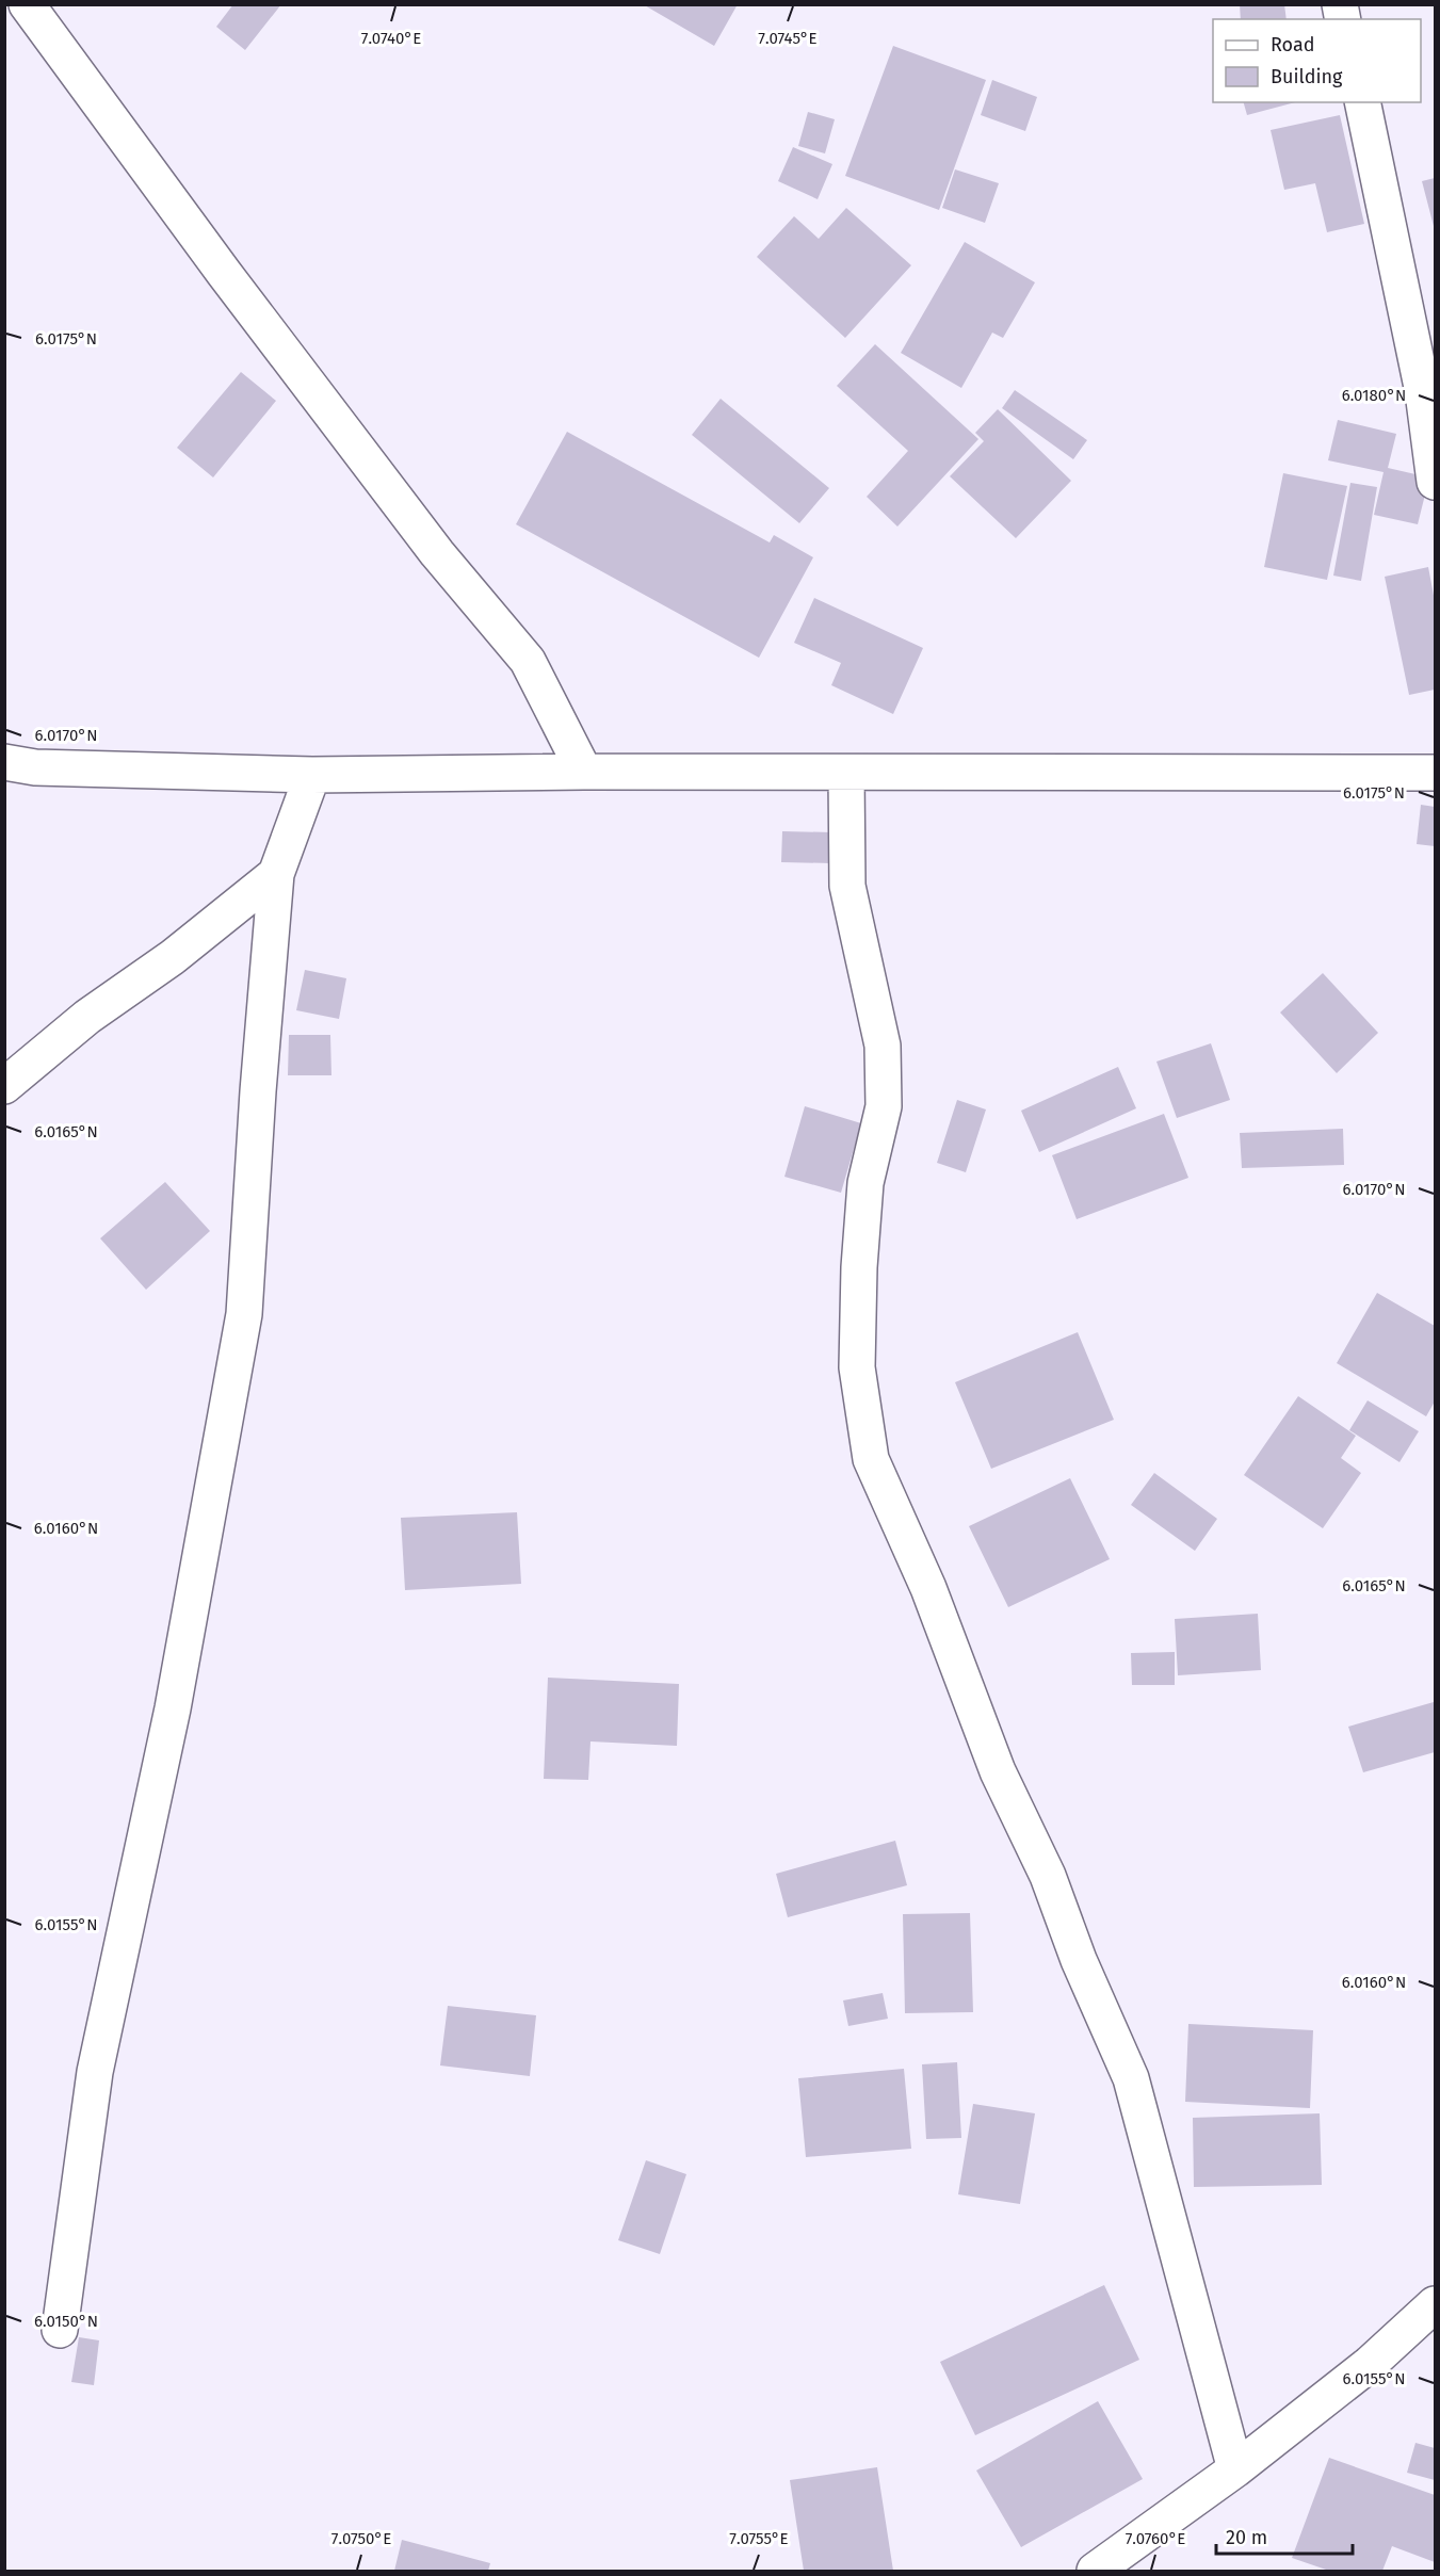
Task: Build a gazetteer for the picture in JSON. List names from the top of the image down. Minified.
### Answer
{"legend":["Road","Building"],"scale_bar":"20 m","coordinates":["7.0740°E","7.0745°E","6.0175°N","6.0180°N","6.0170°N","6.0165°N","6.0160°N","6.0155°N","6.0150°N","7.0750°E","7.0755°E","7.0760°E"]}
